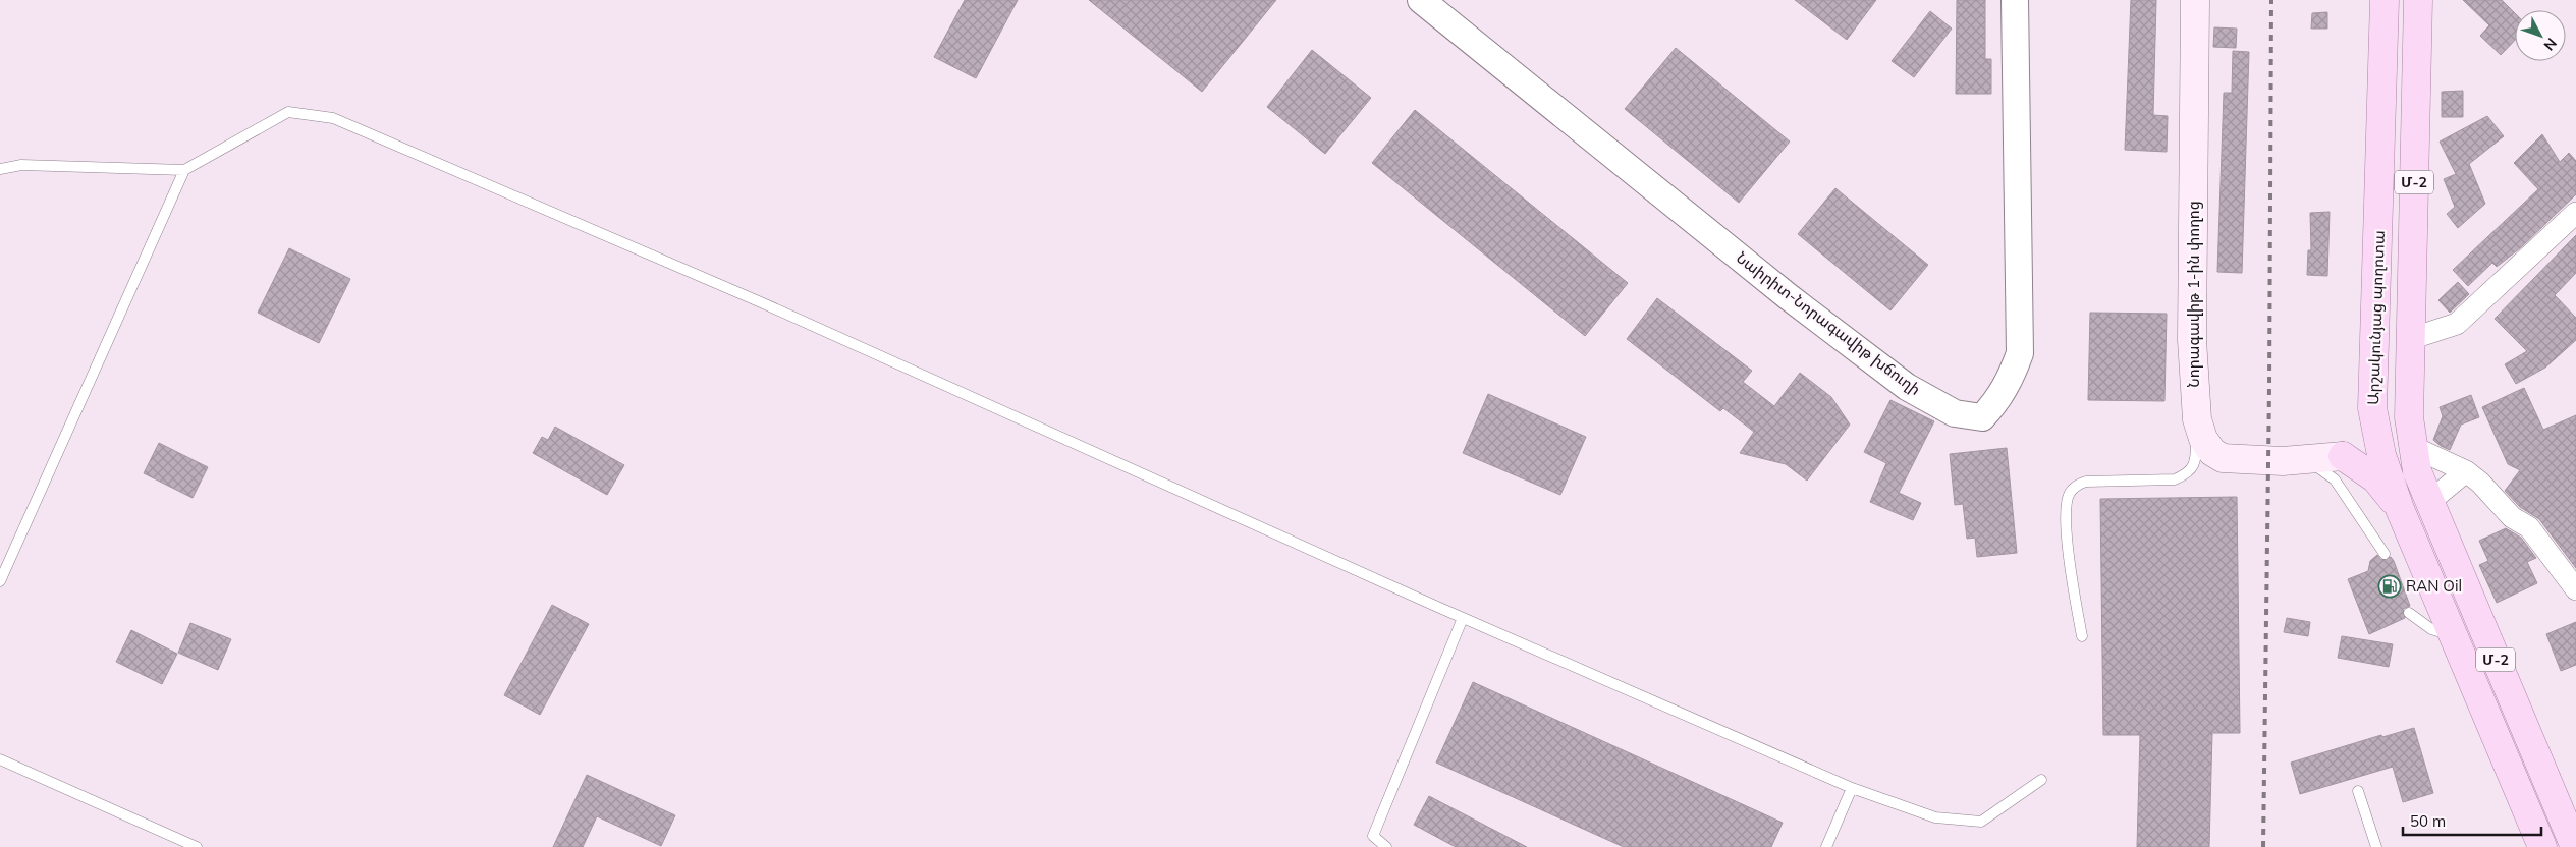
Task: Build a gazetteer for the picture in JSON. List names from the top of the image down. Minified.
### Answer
{"streets":{"main road":["Մ-2","Նորագավիթ 1-ին փողոց","Արշակունյաց պողոտա"],"street":["Նաիրիտ-Նորագավիթ խճուղի"]},"places":{"fuel station":["RAN Oil"]},"scale_bar":"50 m","north":"bottom right"}
